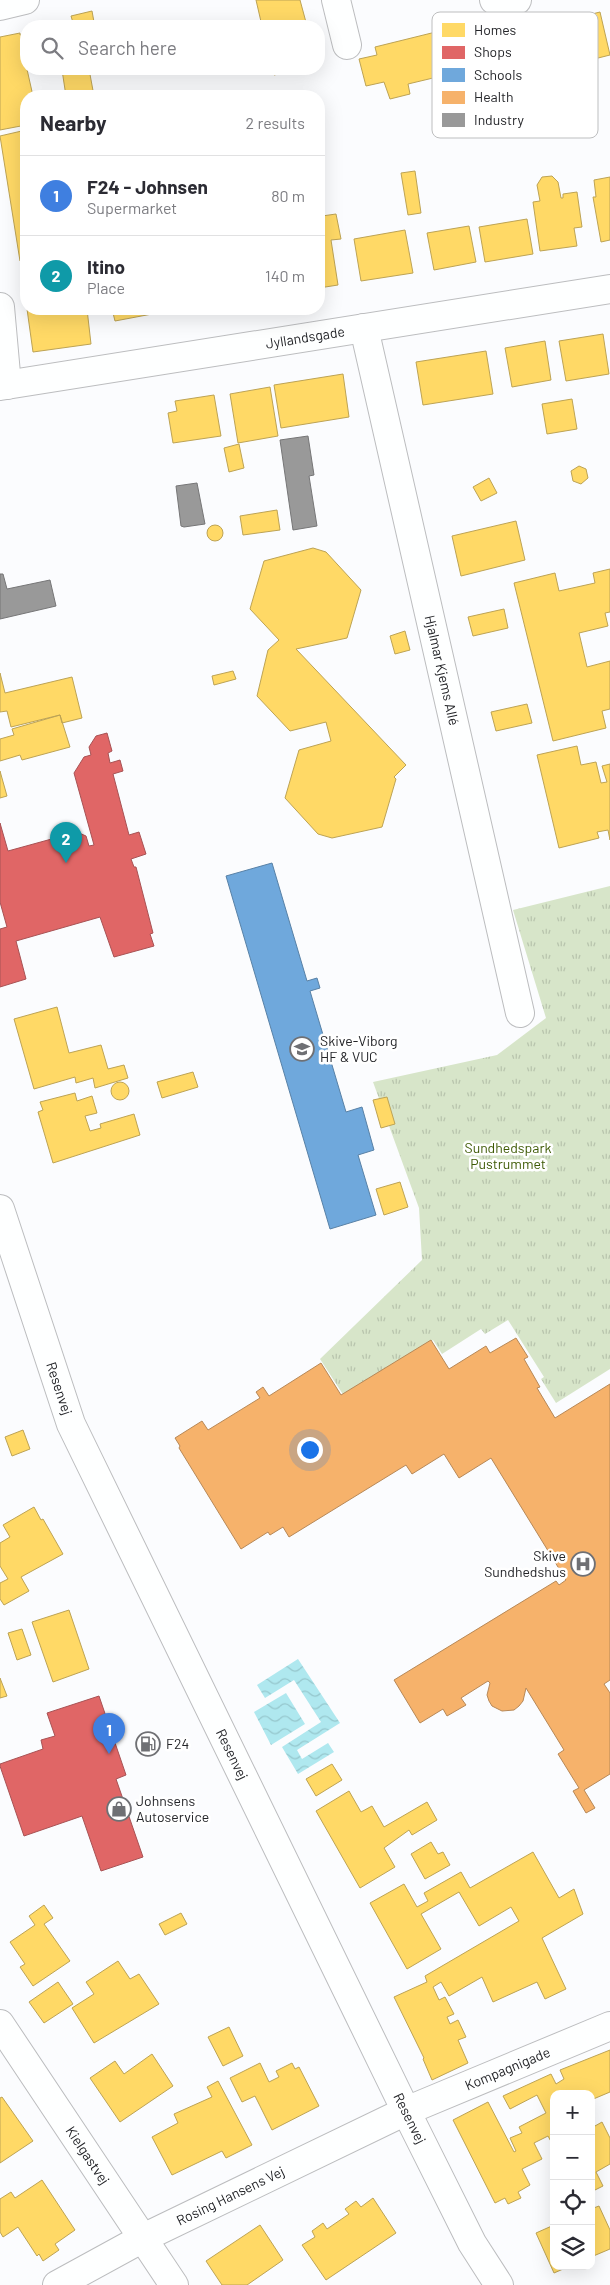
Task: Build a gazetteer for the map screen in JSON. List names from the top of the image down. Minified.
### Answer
{"streets":{"street":["Jyllandsgade","Hjalmar Kjems Allé","Resenvej","Kompagnigade","Kielgastvej","Rosing Hansens Vej"]},"crossings":[["Jyllandsgade","Hjalmar Kjems Allé"],["Resenvej","Kompagnigade"],["Resenvej","Rosing Hansens Vej"],["Kompagnigade","Rosing Hansens Vej"],["Kielgastvej","Rosing Hansens Vej"]],"parks":["Sundhedspark Pustrummet"],"places":{"school or university":["Skive-Viborg HF & VUC"],"hospital":["Skive Sundhedshus"],"fuel station":["F24"],"shop":["Johnsens Autoservice"]},"legend":["Homes","Shops","Schools","Health","Industry"],"page":{"search":"Search here","heading":["Nearby","2 results"],"list":[{"mark":"1","name":"F24 - Johnsen","note":"Supermarket","value":"80 m"},{"mark":"2","name":"Itino","note":"Place","value":"140 m"}],"pins":["2","1"],"map_buttons":["+","−"]}}
